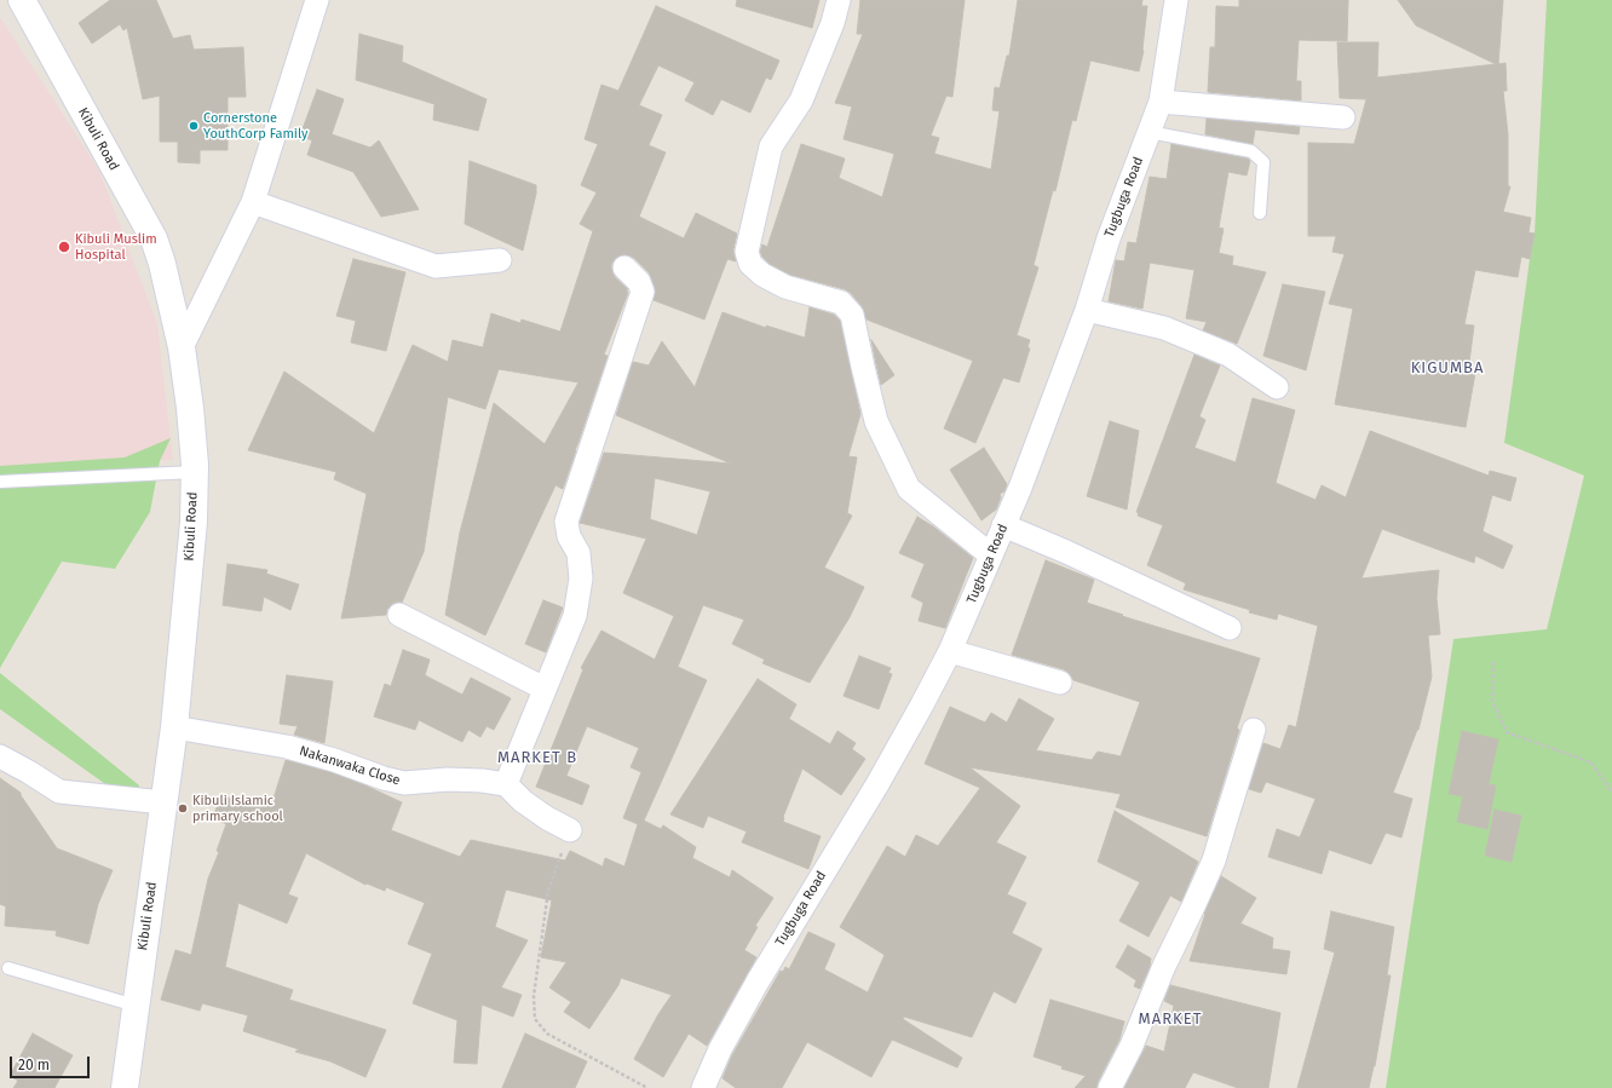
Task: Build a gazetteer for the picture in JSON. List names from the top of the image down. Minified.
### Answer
{"streets":{"street":["Kibuli Road","Tugbuga Road","Nakanwaka Close"]},"crossings":[["Kibuli Road","Nakanwaka Close"]],"districts":["KIGUMBA","MARKET B","MARKET"],"places":["Cornerstone YouthCorp Family","Kibuli Muslim Hospital","Kibuli Islamic primary school"],"scale_bar":"20 m"}
